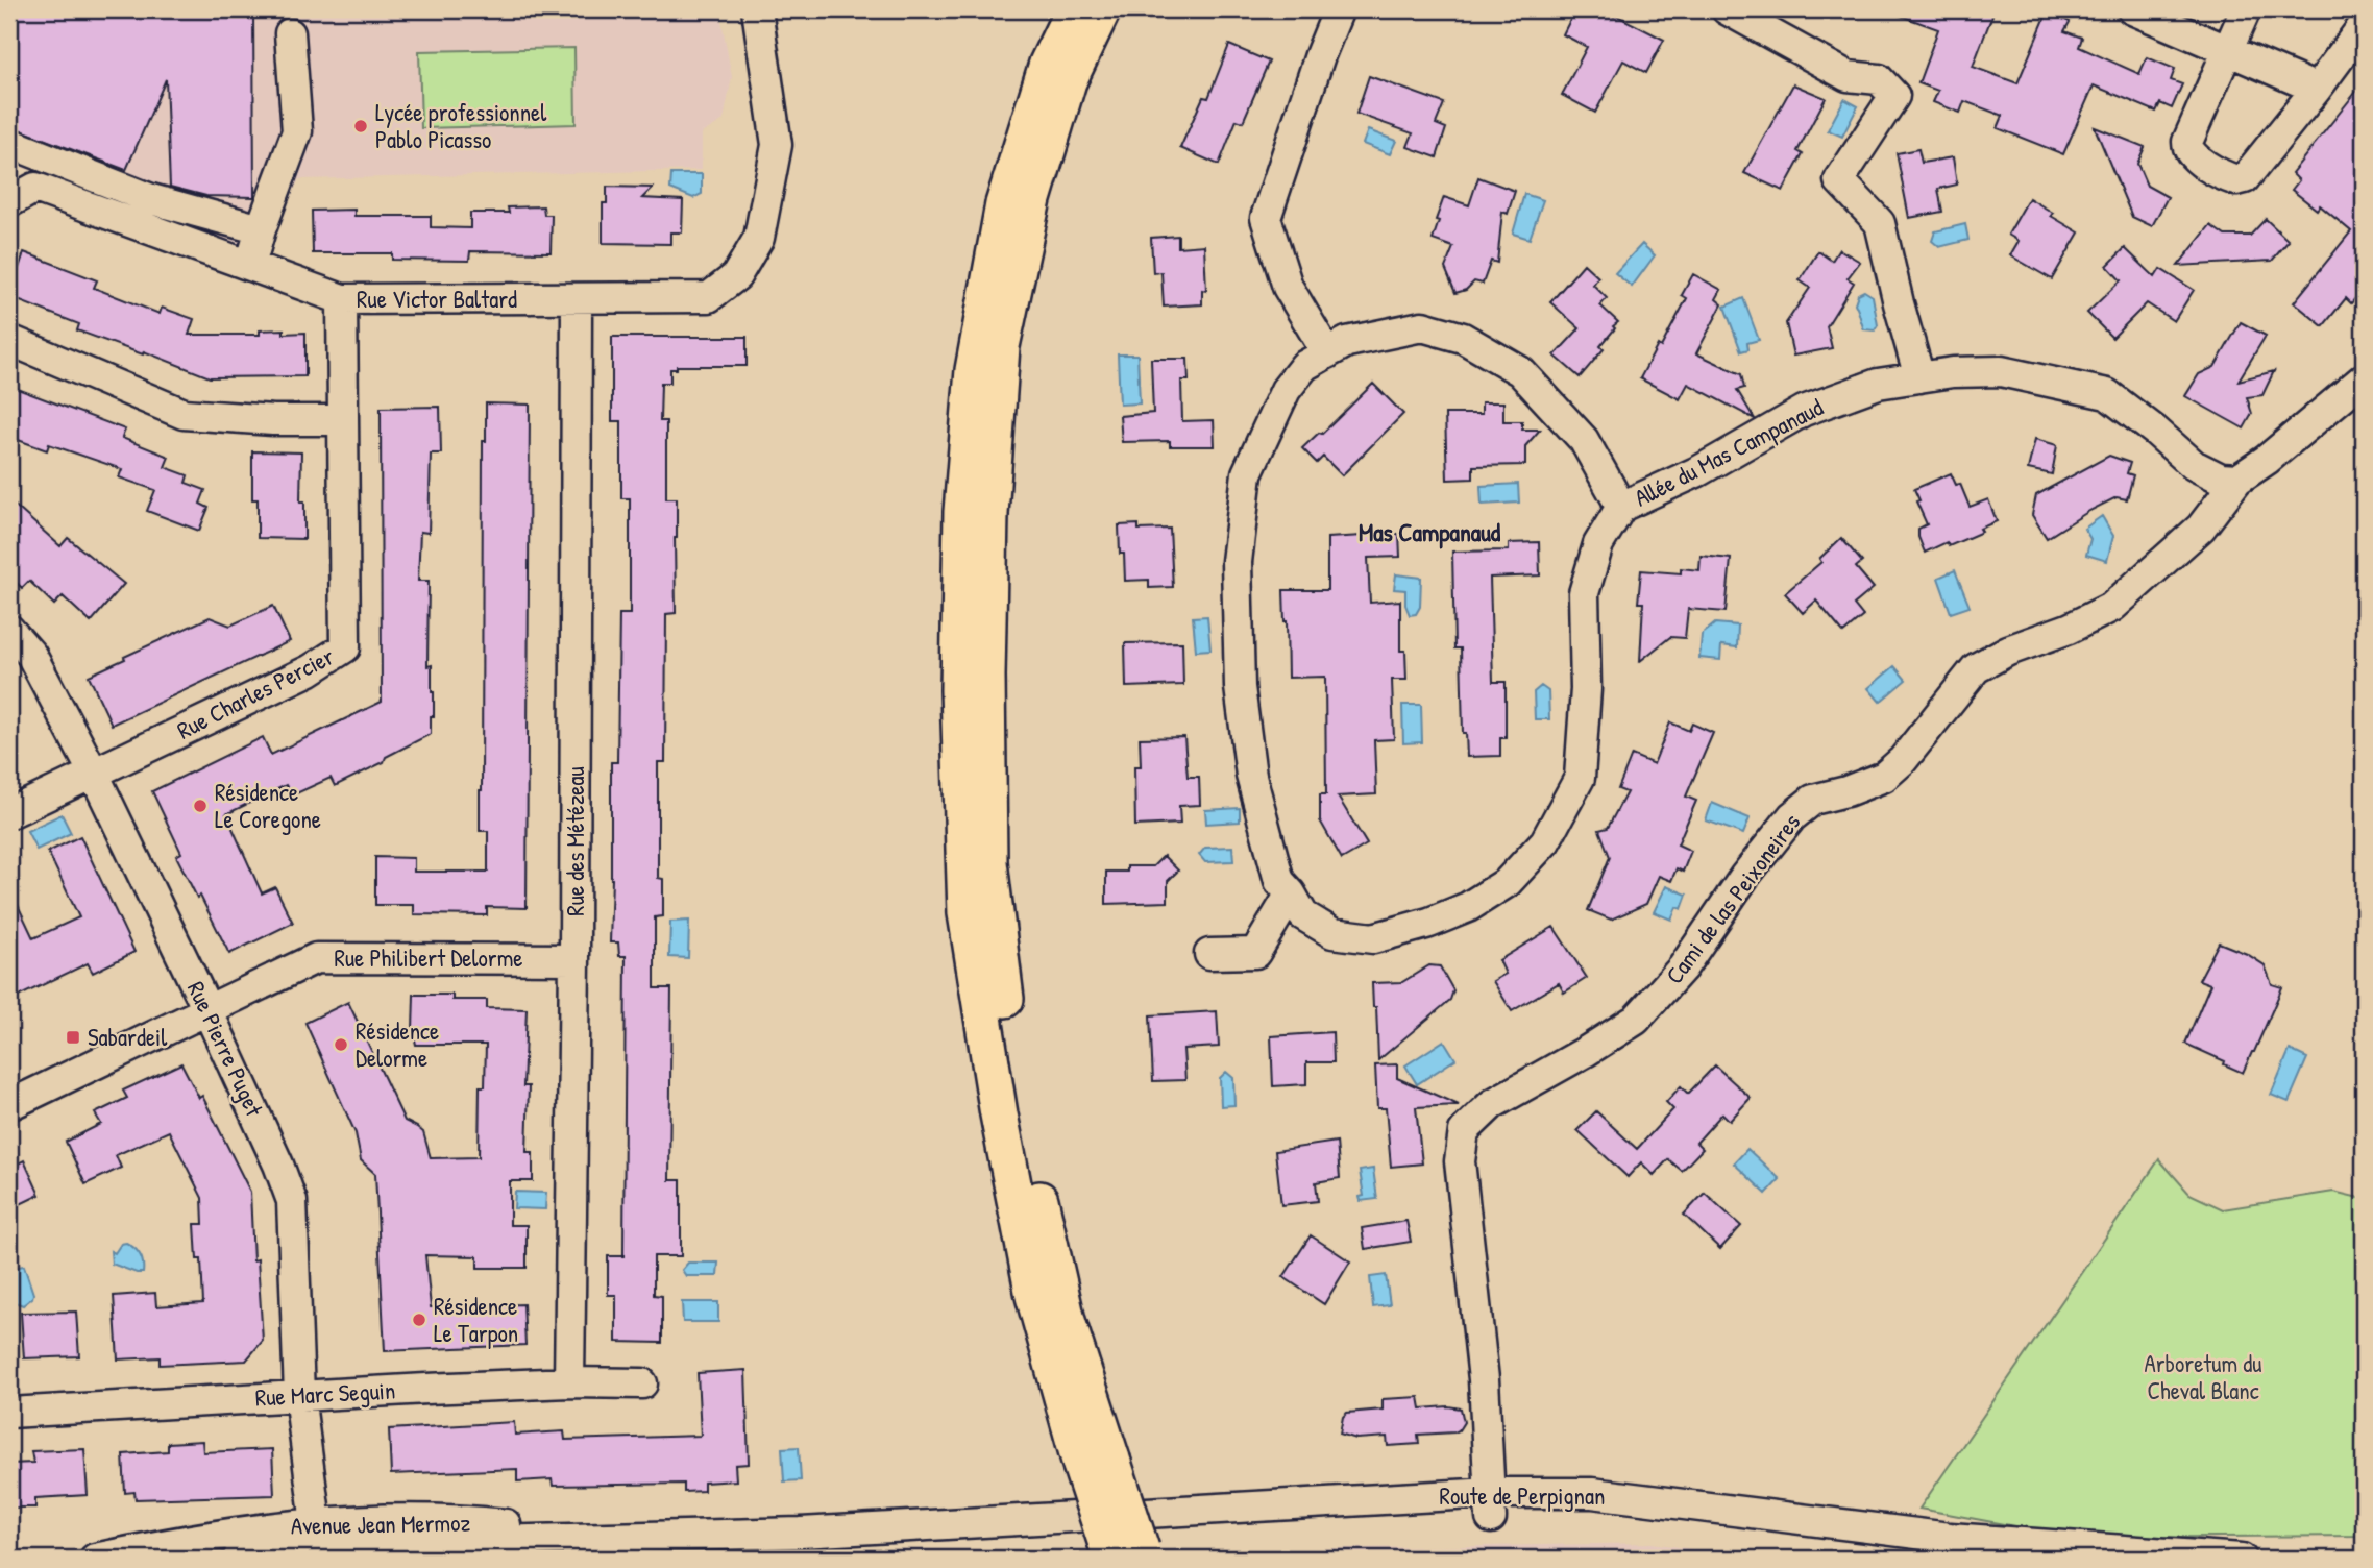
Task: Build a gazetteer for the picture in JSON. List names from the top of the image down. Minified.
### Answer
{"streets":{"street":["Rue Victor Baltard","Allée du Mas Campanaud","Rue Charles Percier","Rue des Métézeau","Cami de las Peixoneires","Rue Philibert Delorme","Rue Pierre Puget","Rue Marc Seguin","Route de Perpignan","Avenue Jean Mermoz"]},"crossings":[["Rue Victor Baltard","Rue Charles Percier"],["Rue Victor Baltard","Rue des Métézeau"],["Allée du Mas Campanaud","Cami de las Peixoneires"],["Rue Charles Percier","Rue Pierre Puget"],["Rue des Métézeau","Rue Philibert Delorme"],["Rue des Métézeau","Rue Marc Seguin"],["Cami de las Peixoneires","Route de Perpignan"],["Rue Philibert Delorme","Rue Pierre Puget"],["Rue Pierre Puget","Rue Marc Seguin"],["Rue Pierre Puget","Avenue Jean Mermoz"],["Route de Perpignan","Avenue Jean Mermoz"]],"districts":["Mas Campanaud"],"parks":["Arboretum du Cheval Blanc"],"places":{"other":["Lycée professionnel Pablo Picasso","Résidence Le Coregone","Résidence Delorme","Résidence Le Tarpon"],"transit":["Sabardeil"]}}
